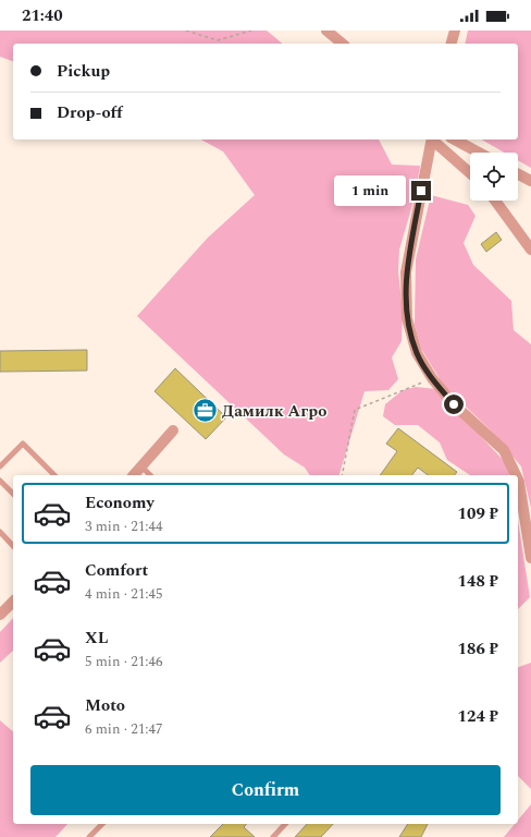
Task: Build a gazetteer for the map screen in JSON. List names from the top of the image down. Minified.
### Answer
{"places":{"office":["Дамилк Агро"]},"page":{"status":"21:40","banner":["Pickup","Drop-off"],"bubble":"1 min","list":[{"name":"Economy","note":"3 min · 21:44","value":"109 ₽"},{"name":"Comfort","note":"4 min · 21:45","value":"148 ₽"},{"name":"XL","note":"5 min · 21:46","value":"186 ₽"},{"name":"Moto","note":"6 min · 21:47","value":"124 ₽"}],"buttons":"Confirm"}}
